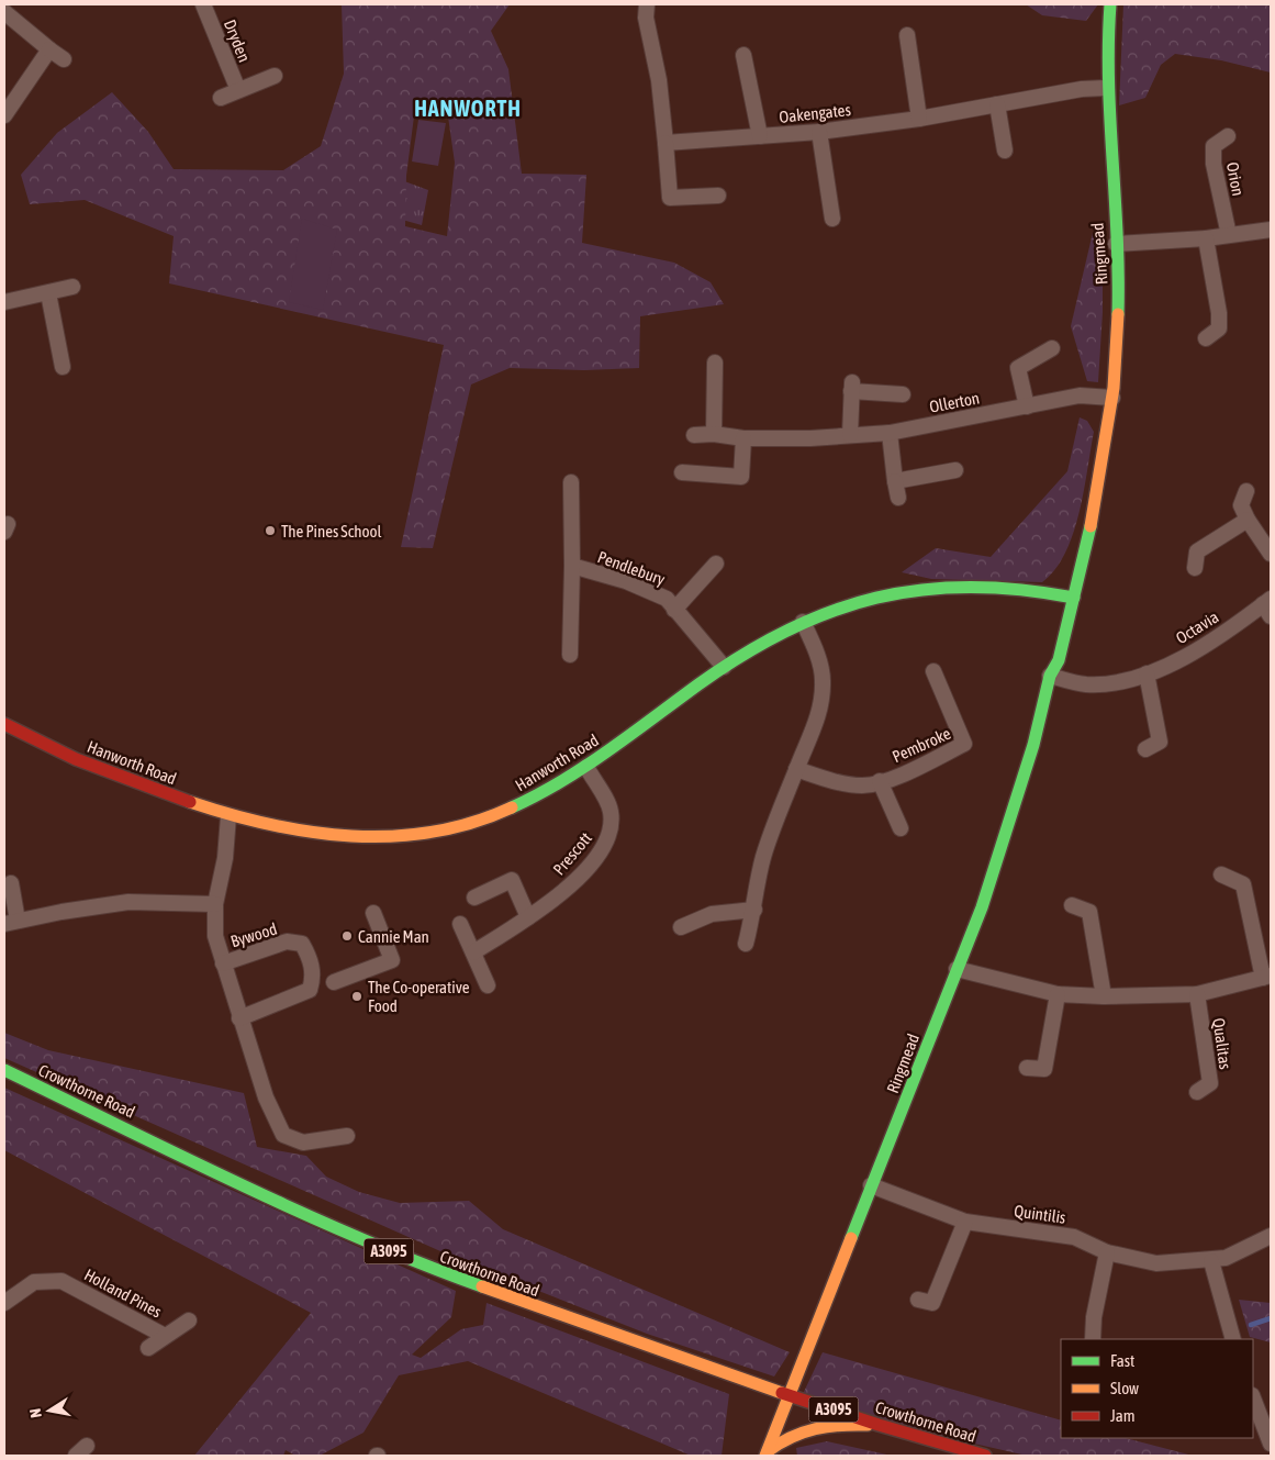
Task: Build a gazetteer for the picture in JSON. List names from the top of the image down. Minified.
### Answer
{"streets":{"street":["Dryden","Oakengates","Orion","Ringmead","Ollerton","Pendlebury","Octavia","Pembroke","Hanworth Road","Prescott","Bywood","Qualitas","Crowthorne Road","Quintilis","A3095","Holland Pines"]},"crossings":[["Oakengates","Ringmead"],["Ringmead","Ollerton"],["Ringmead","Octavia"],["Ringmead","Hanworth Road"],["Ringmead","Crowthorne Road"],["Ringmead","Quintilis"],["Pendlebury","Hanworth Road"],["Hanworth Road","Prescott"],["Hanworth Road","Bywood"]],"districts":["HANWORTH"],"places":["The Pines School","Cannie Man","The Co-operative Food"],"legend":["Fast","Slow","Jam"],"north":"left"}
